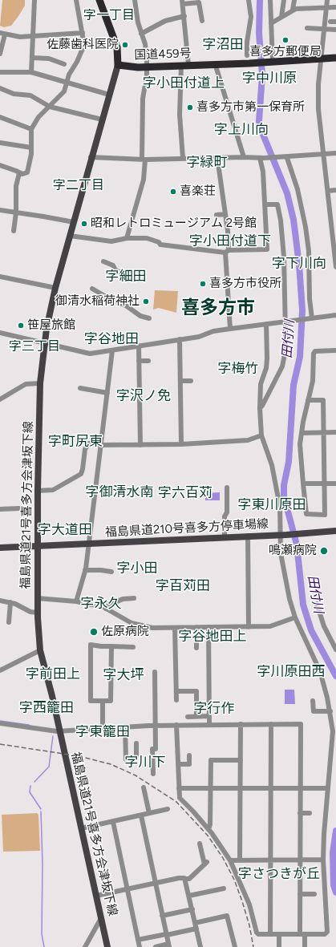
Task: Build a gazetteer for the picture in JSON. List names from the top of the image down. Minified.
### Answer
{"streets":{"highway":["国道459号"],"main road":["福島県道21号喜多方会津坂下線","福島県道210号喜多方停車場線"]},"crossings":[["国道459号","福島県道21号喜多方会津坂下線"],["福島県道21号喜多方会津坂下線","福島県道210号喜多方停車場線"]],"districts":["字一丁目","字沼田","字中川原","字小田付道上","字上川向","字緑町","字二丁目","字小田付道下","字下川向","字細田","喜多方市","字谷地田","字三丁目","字梅竹","字沢ノ免","字町尻東","字御清水南","字六百苅","字東川原田","字大道田","字小田","字百苅田","字永久","字谷地田上","字川原田西","字前田上","字大坪","字西籠田","字行作","字東籠田","字川下","字さつきが丘"],"water":["田付川"],"places":["喜多方郵便局","佐藤歯科医院","喜多方市第一保育所","喜楽荘","昭和レトロミュージアム 2号館","喜多方市役所","御清水稲荷神社","笹屋旅館","鳴瀬病院","佐原病院"]}
